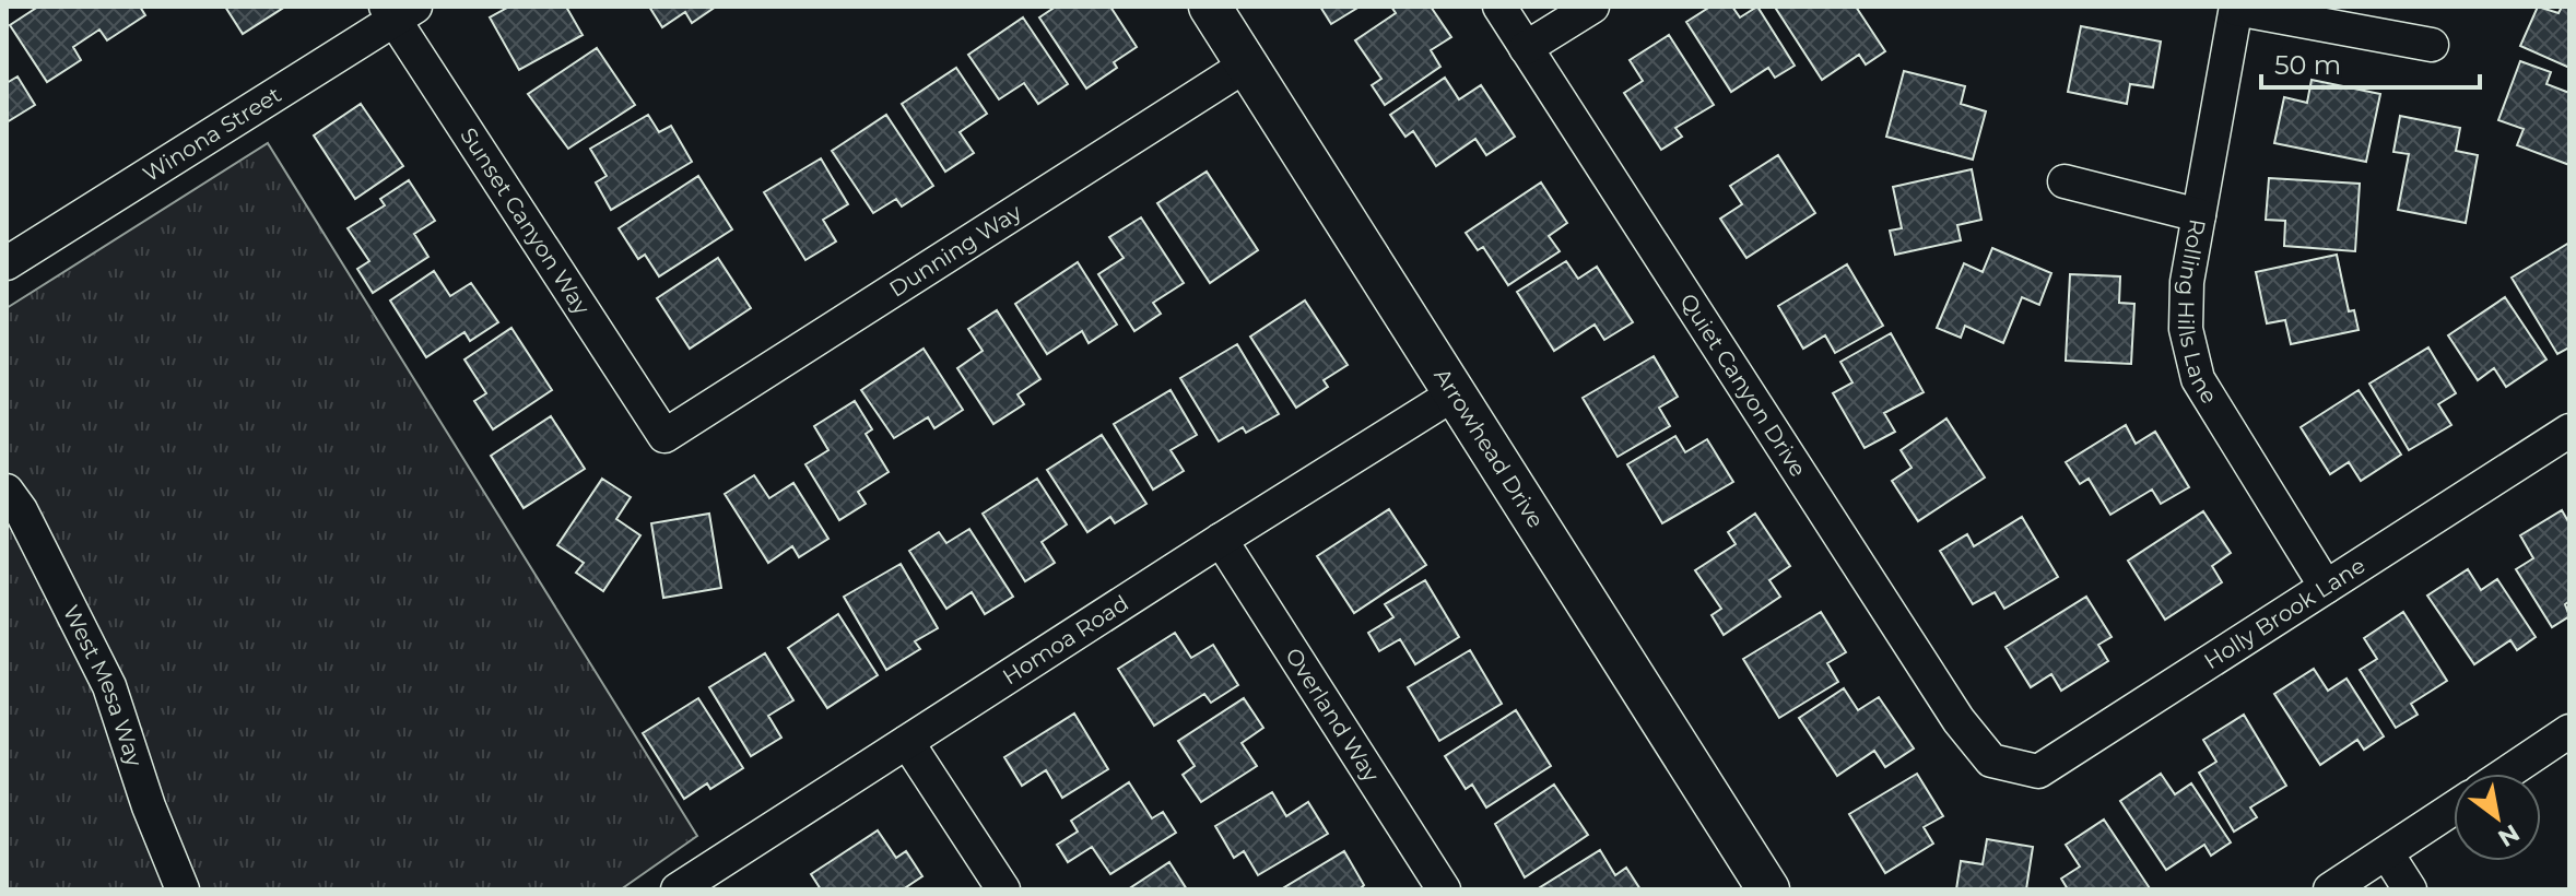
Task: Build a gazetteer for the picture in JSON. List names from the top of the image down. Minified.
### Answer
{"streets":{"main road":["Arrowhead Drive"],"street":["Winona Street","Sunset Canyon Way","Dunning Way","Rolling Hills Lane","Quiet Canyon Drive","Holly Brook Lane","Homoa Road","West Mesa Way","Overland Way"]},"crossings":[["Winona Street","Sunset Canyon Way"],["Sunset Canyon Way","Dunning Way"],["Dunning Way","Arrowhead Drive"],["Rolling Hills Lane","Holly Brook Lane"],["Quiet Canyon Drive","Holly Brook Lane"],["Arrowhead Drive","Homoa Road"],["Homoa Road","Overland Way"]],"scale_bar":"50 m","north":"bottom right"}
